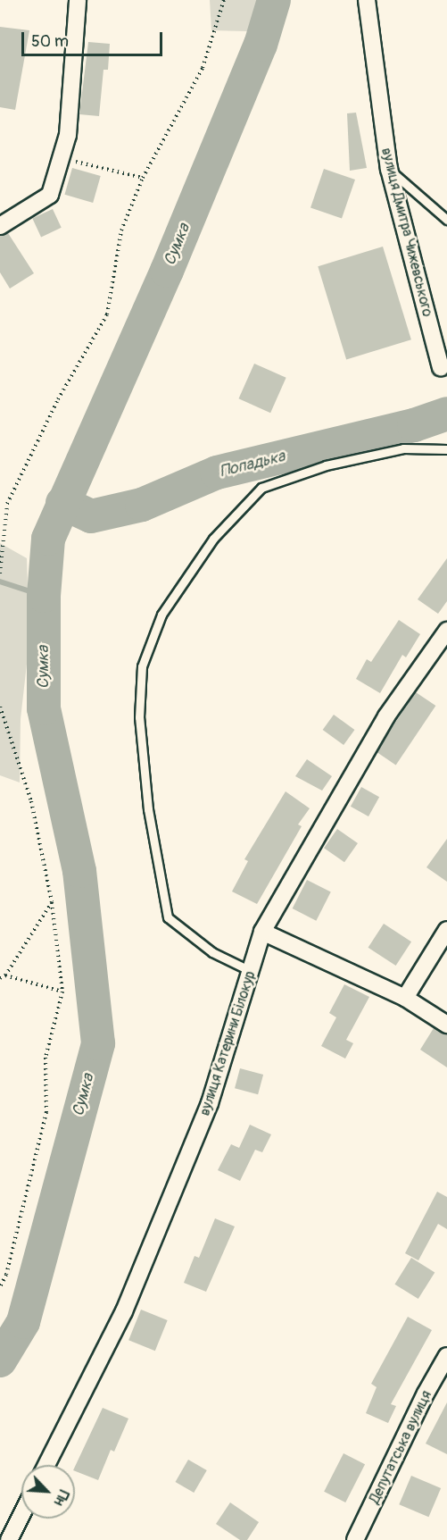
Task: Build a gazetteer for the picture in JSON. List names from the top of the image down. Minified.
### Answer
{"streets":{"street":["вулиця Дмитра Чижевського","вулиця Катерини Білокур","Депутатська вулиця"]},"water":["Сумка","Попадька"],"scale_bar":"50 m","north":"bottom right"}
